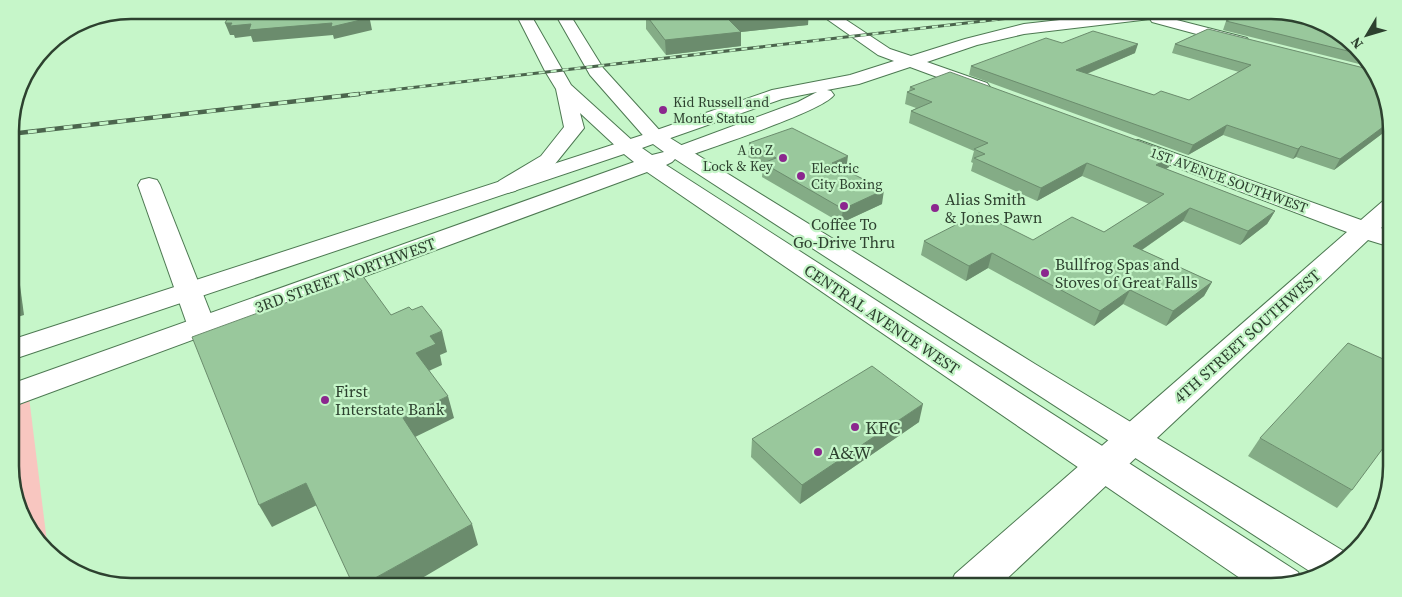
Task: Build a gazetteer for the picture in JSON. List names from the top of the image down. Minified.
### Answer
{"streets":{"main road":["1ST AVENUE SOUTHWEST","3RD STREET NORTHWEST","CENTRAL AVENUE WEST","4TH STREET SOUTHWEST"]},"crossings":[["1ST AVENUE SOUTHWEST","4TH STREET SOUTHWEST"],["3RD STREET NORTHWEST","CENTRAL AVENUE WEST"],["CENTRAL AVENUE WEST","4TH STREET SOUTHWEST"]],"places":["Kid Russell and Monte Statue","A to Z Lock & Key","Electric City Boxing","Coffee To Go-Drive Thru","Alias Smith & Jones Pawn","Bullfrog Spas and Stoves of Great Falls","First Interstate Bank","KFC","A&W"],"north":"bottom left"}
